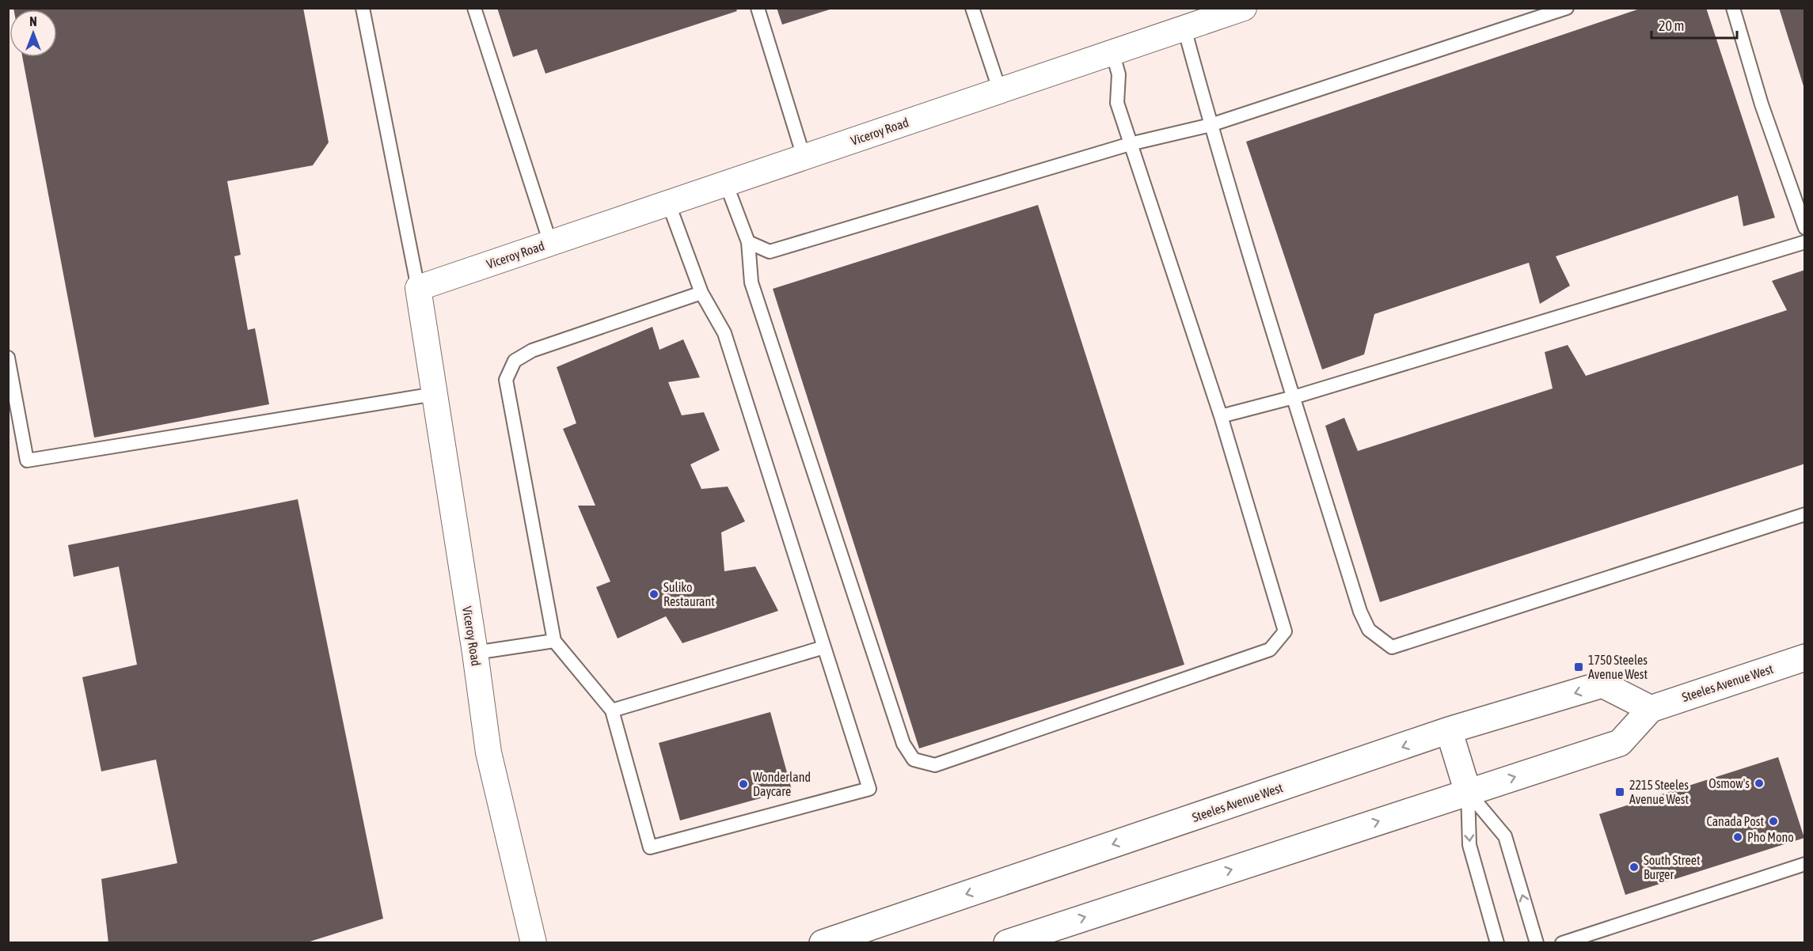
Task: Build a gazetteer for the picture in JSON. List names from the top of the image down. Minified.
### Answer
{"streets":{"main road":["Steeles Avenue West"],"street":["Viceroy Road"]},"places":{"other":["Suliko Restaurant","Osmow's","Wonderland Daycare","Canada Post","Pho Mono","South Street Burger"],"transit":["1750 Steeles Avenue West","2215 Steeles Avenue West"]},"scale_bar":"20 m","north":"top"}
